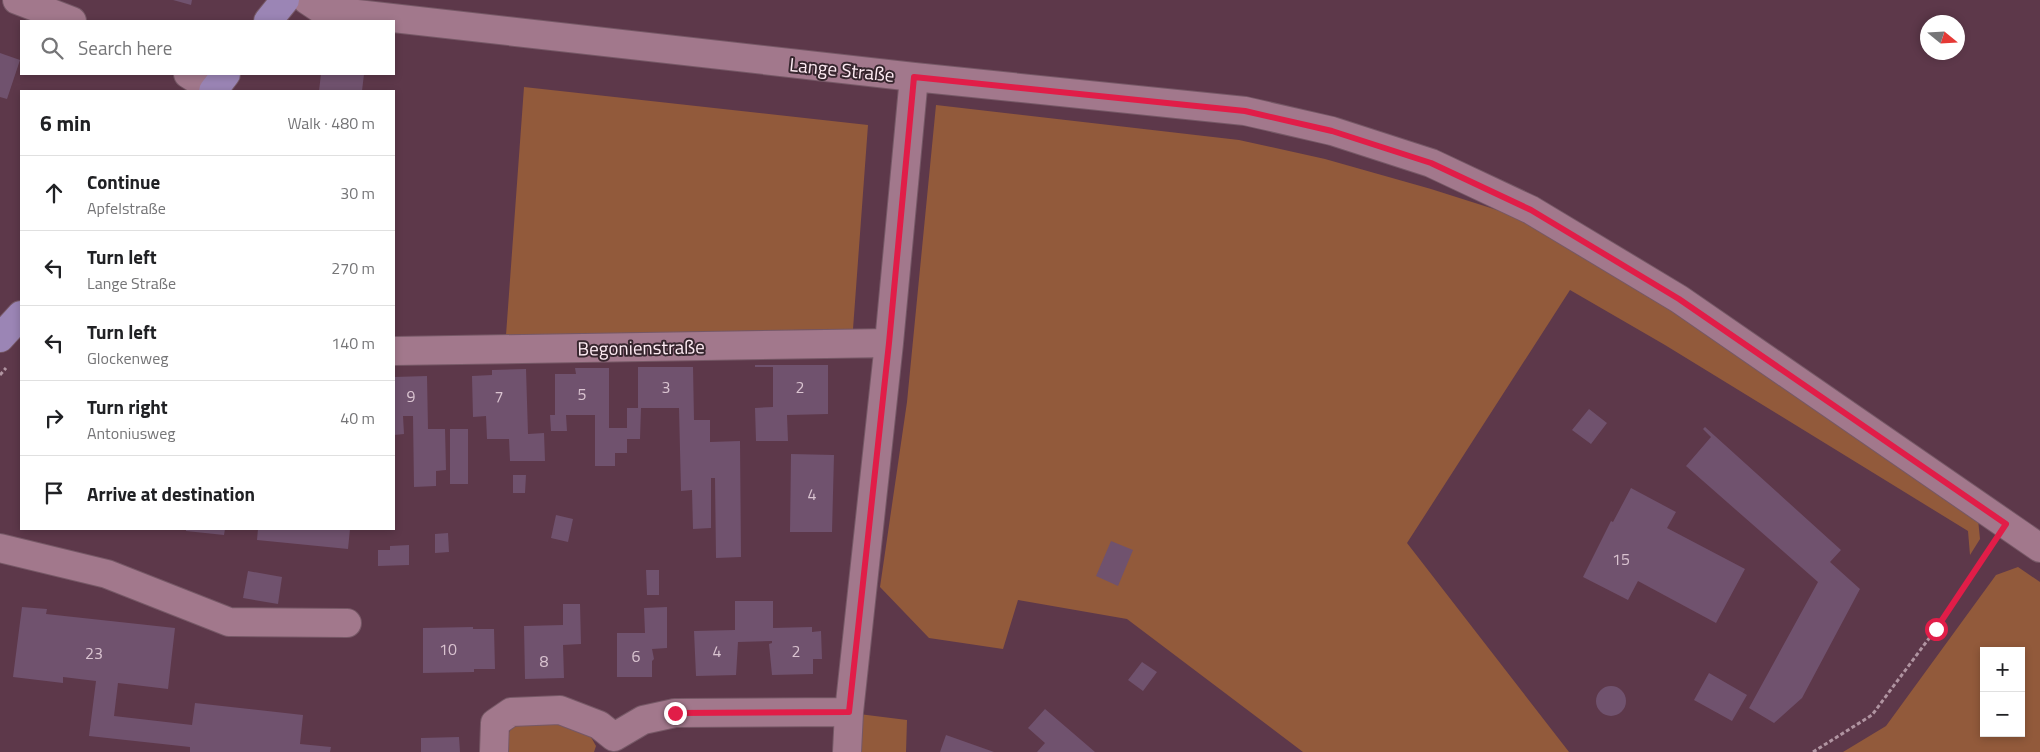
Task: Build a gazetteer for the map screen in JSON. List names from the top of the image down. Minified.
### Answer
{"streets":{"street":["Lange Straße","Begonienstraße"]},"house_numbers":["3","2","5","9","7","4","15","10","4","2","23","6","8"],"north":"right","page":{"search":"Search here","heading":["6 min","Walk · 480 m"],"list":[["Continue","Apfelstraße","30 m"],["Turn left","Lange Straße","270 m"],["Turn left","Glockenweg","140 m"],["Turn right","Antoniusweg","40 m"],"Arrive at destination"],"map_buttons":["+","−"]}}
